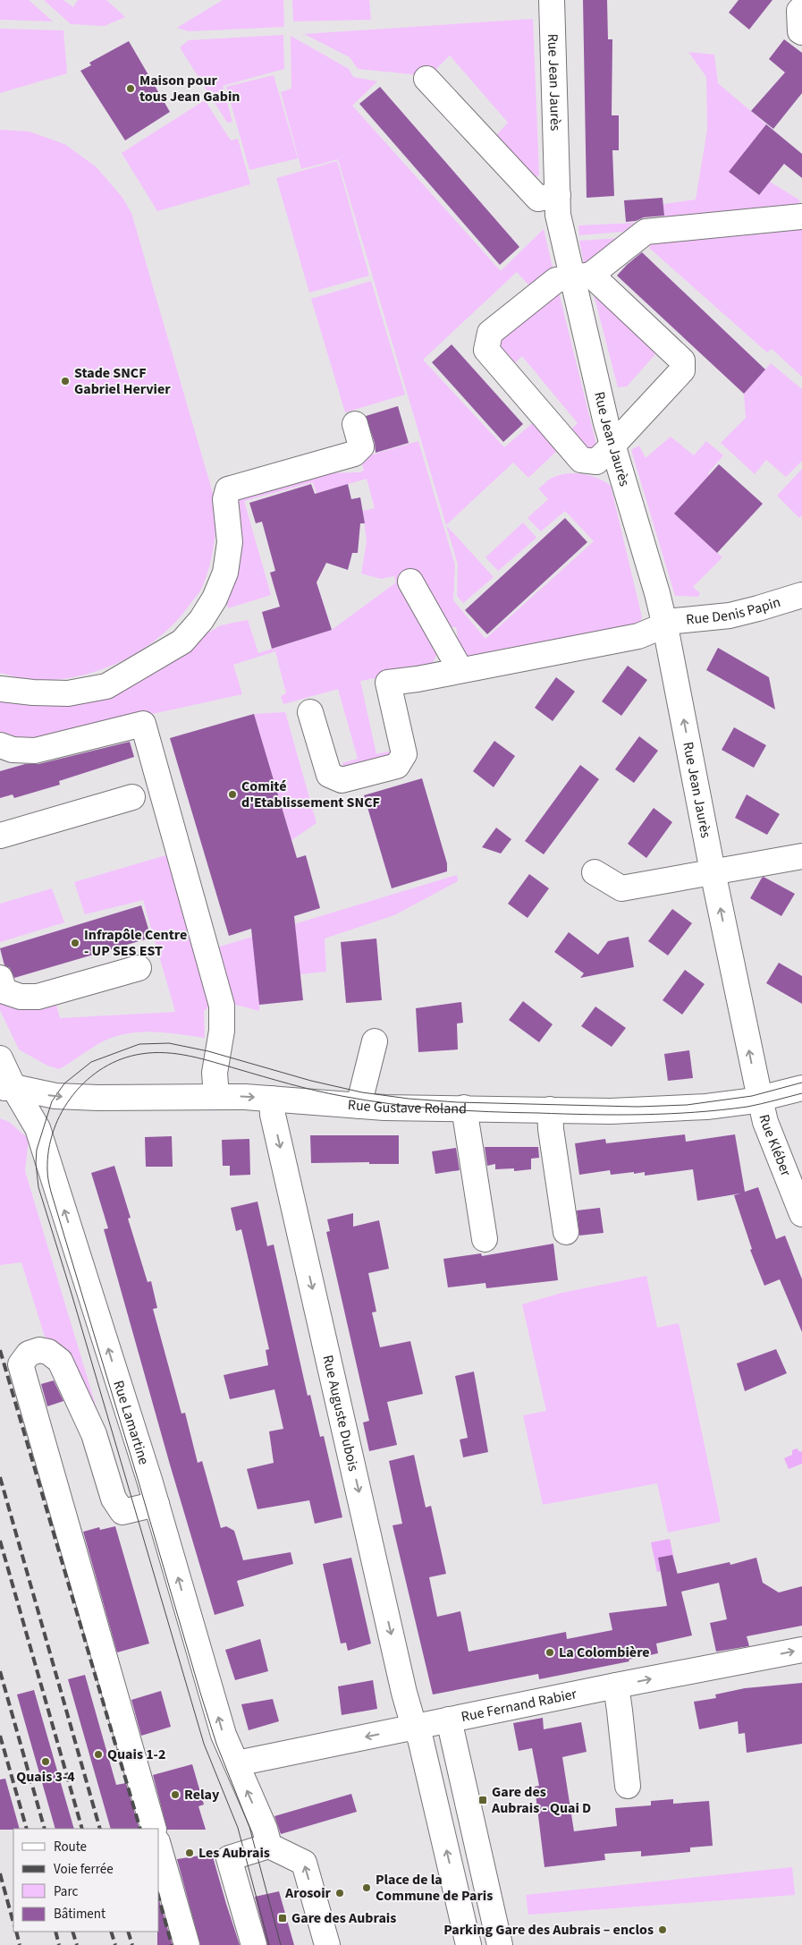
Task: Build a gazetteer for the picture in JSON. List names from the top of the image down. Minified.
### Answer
{"streets":{"street":["Rue Jean Jaurès","Rue Denis Papin","Rue Gustave Roland","Rue Kléber","Rue Auguste Dubois","Rue Lamartine","Rue Fernand Rabier"]},"crossings":[["Rue Jean Jaurès","Rue Denis Papin"],["Rue Jean Jaurès","Rue Gustave Roland"],["Rue Jean Jaurès","Rue Kléber"],["Rue Gustave Roland","Rue Kléber"],["Rue Gustave Roland","Rue Auguste Dubois"],["Rue Gustave Roland","Rue Lamartine"],["Rue Auguste Dubois","Rue Fernand Rabier"],["Rue Lamartine","Rue Fernand Rabier"]],"one_way":["Rue Jean Jaurès","Rue Auguste Dubois","Rue Lamartine"],"places":{"other":["Maison pour tous Jean Gabin","Stade SNCF Gabriel Hervier","Comité d'Etablissement SNCF","Infrapôle Centre - UP SES EST","La Colombière","Quais 1-2","Quais 3-4","Relay","Les Aubrais","Place de la Commune de Paris","Arosoir","Parking Gare des Aubrais – enclos"],"transit":["Gare des Aubrais - Quai D","Gare des Aubrais"]},"legend":["Route","Voie ferrée","Parc","Bâtiment"]}
